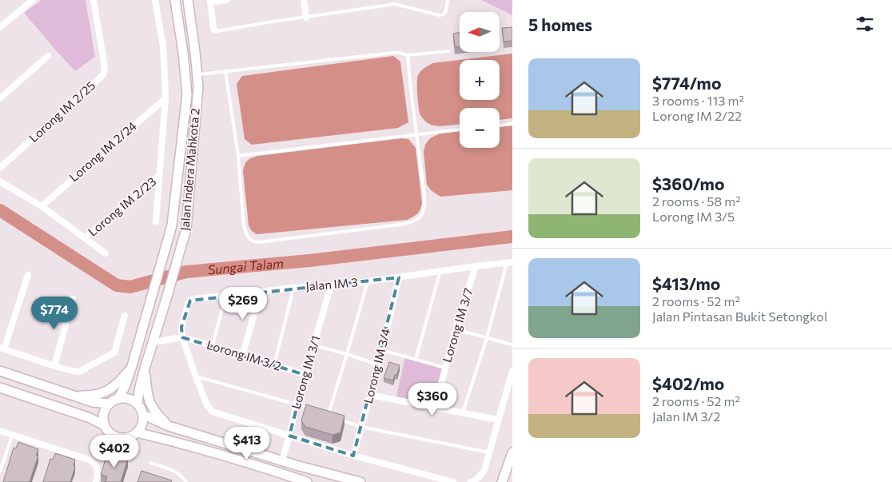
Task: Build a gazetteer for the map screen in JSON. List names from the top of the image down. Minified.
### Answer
{"streets":{"main road":["Jalan Indera Mahkota 2"],"street":["Lorong IM 2/25","Lorong IM 2/24","Lorong IM 2/23","Jalan IM 3","Lorong IM 3/7","Lorong IM 3/2","Lorong IM 3/4","Lorong IM 3/1"]},"crossings":[["Jalan IM 3","Lorong IM 3/7"],["Jalan IM 3","Lorong IM 3/2"],["Jalan IM 3","Lorong IM 3/4"],["Jalan IM 3","Lorong IM 3/1"],["Lorong IM 3/2","Lorong IM 3/1"]],"water":["Sungai Talam"],"north":"left","page":{"heading":"5 homes","map_buttons":["+","−"],"list":[{"name":"$774/mo","note":"3 rooms · 113 m² · Lorong IM 2/22"},{"name":"$360/mo","note":"2 rooms · 58 m² · Lorong IM 3/5"},{"name":"$413/mo","note":"2 rooms · 52 m² · Jalan Pintasan Bukit Setongkol"},{"name":"$402/mo","note":"2 rooms · 52 m² · Jalan IM 3/2"}],"price":["$269","$774","$360","$413","$402"]}}
